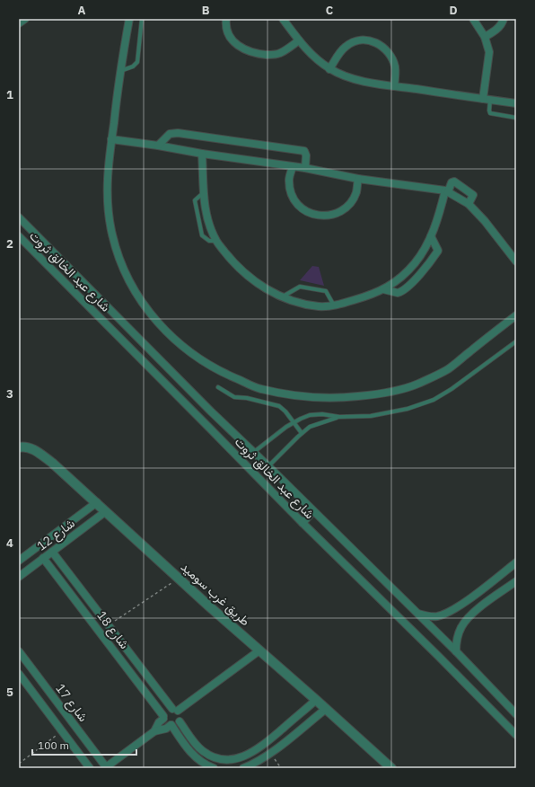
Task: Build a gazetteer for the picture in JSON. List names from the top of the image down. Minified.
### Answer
{"streets":{"street":["شارع عبد الخالق ثروت","شارع 12","طريق غرب سوميد","شارع 18","شارع 17"]},"crossings":[["شارع 12","طريق غرب سوميد"],["شارع 12","شارع 18"]],"scale_bar":"100 m","grid":{"columns":["A","B","C","D"],"rows":["1","2","3","4","5"]}}
